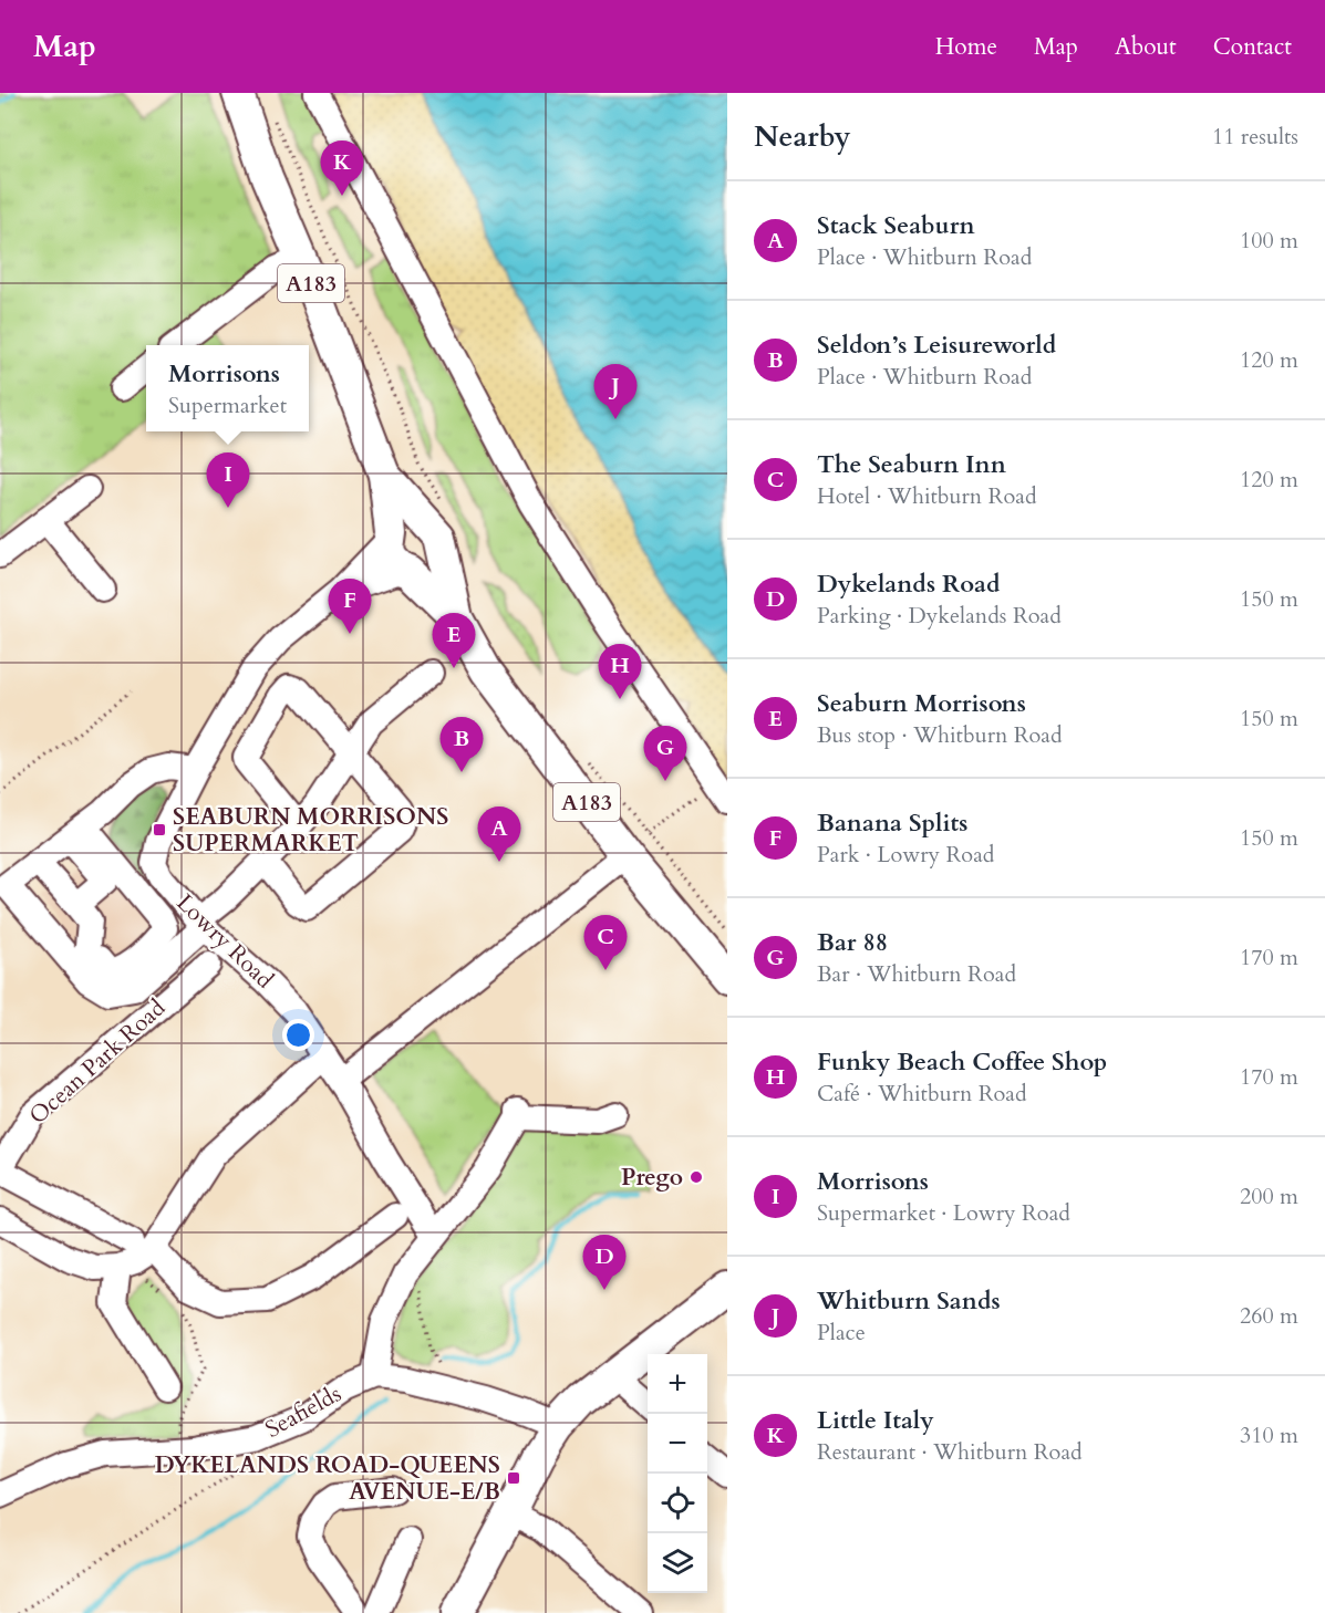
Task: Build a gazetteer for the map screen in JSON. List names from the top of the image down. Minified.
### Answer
{"streets":{"main road":["A183"],"street":["Lowry Road","Ocean Park Road","Seafields"]},"crossings":[["A183","Lowry Road"]],"places":{"transit":["SEABURN MORRISONS SUPERMARKET","DYKELANDS ROAD-QUEENS AVENUE-E/B"],"other":["Prego"]},"page":{"header":"Map","nav":["Home","Map","About","Contact"],"heading":["Nearby","11 results"],"pins":["K","J","I","F","E","H","B","G","A","C","D"],"list":[{"mark":"A","name":"Stack Seaburn","note":"Place · Whitburn Road","value":"100 m"},{"mark":"B","name":"Seldon’s Leisureworld","note":"Place · Whitburn Road","value":"120 m"},{"mark":"C","name":"The Seaburn Inn","note":"Hotel · Whitburn Road","value":"120 m"},{"mark":"D","name":"Dykelands Road","note":"Parking · Dykelands Road","value":"150 m"},{"mark":"E","name":"Seaburn Morrisons","note":"Bus stop · Whitburn Road","value":"150 m"},{"mark":"F","name":"Banana Splits","note":"Park · Lowry Road","value":"150 m"},{"mark":"G","name":"Bar 88","note":"Bar · Whitburn Road","value":"170 m"},{"mark":"H","name":"Funky Beach Coffee Shop","note":"Café · Whitburn Road","value":"170 m"},{"mark":"I","name":"Morrisons","note":"Supermarket · Lowry Road","value":"200 m"},{"mark":"J","name":"Whitburn Sands","note":"Place","value":"260 m"},{"mark":"K","name":"Little Italy","note":"Restaurant · Whitburn Road","value":"310 m"}],"popup":["Morrisons","Supermarket"],"map_buttons":["+","−"]}}
